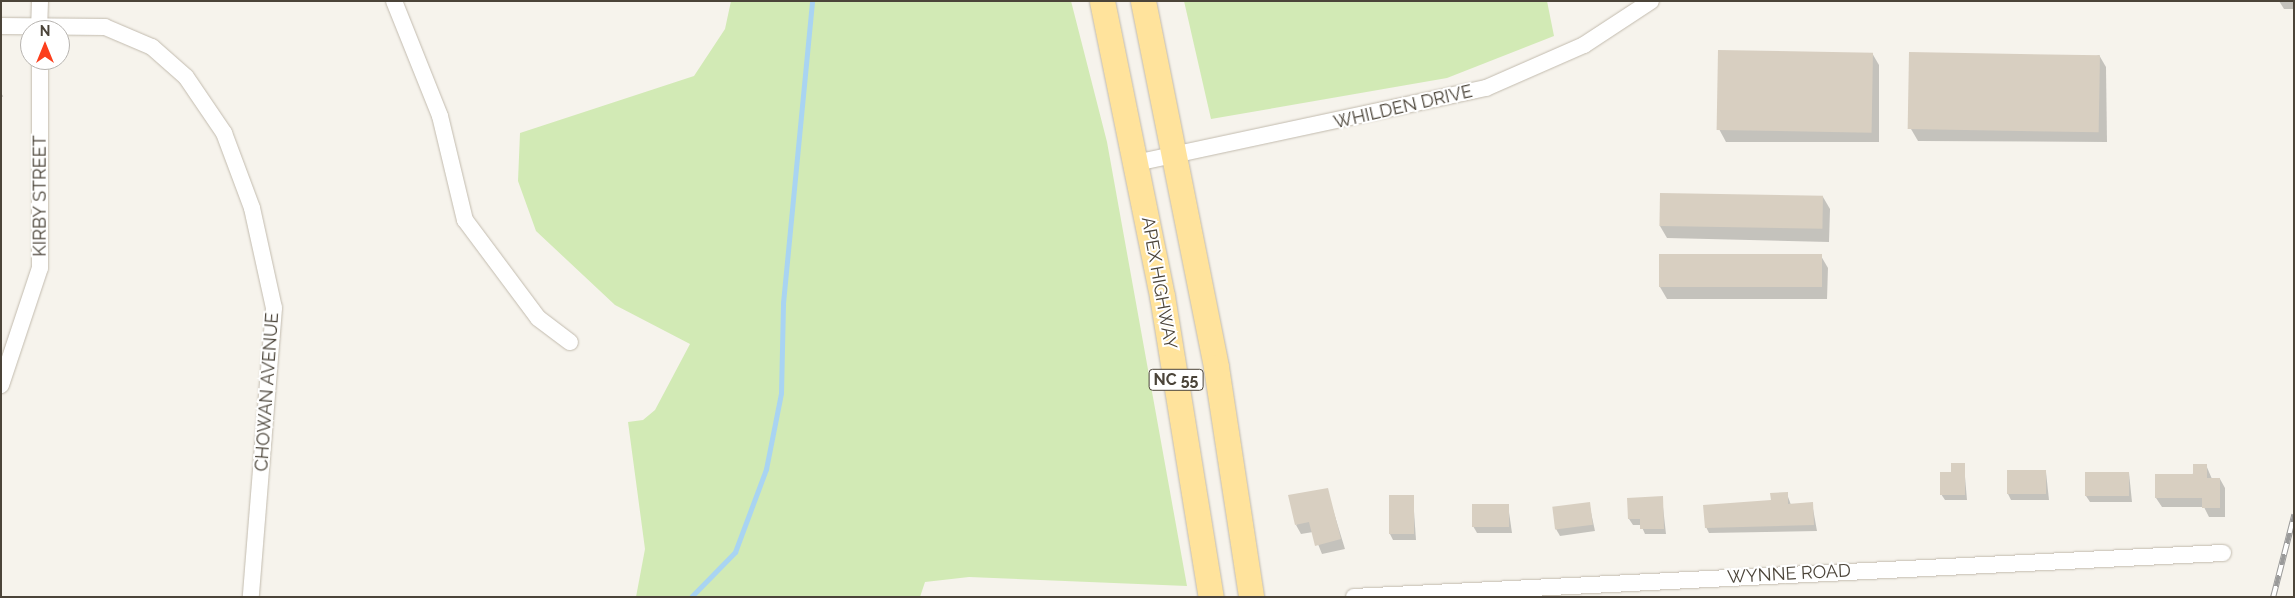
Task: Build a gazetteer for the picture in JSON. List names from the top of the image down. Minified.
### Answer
{"streets":{"main road":["APEX HIGHWAY","NC 55"],"street":["WHILDEN DRIVE","KIRBY STREET","CHOWAN AVENUE","WYNNE ROAD"]},"crossings":[["WHILDEN DRIVE","APEX HIGHWAY"],["WHILDEN DRIVE","NC 55"]],"north":"top"}
